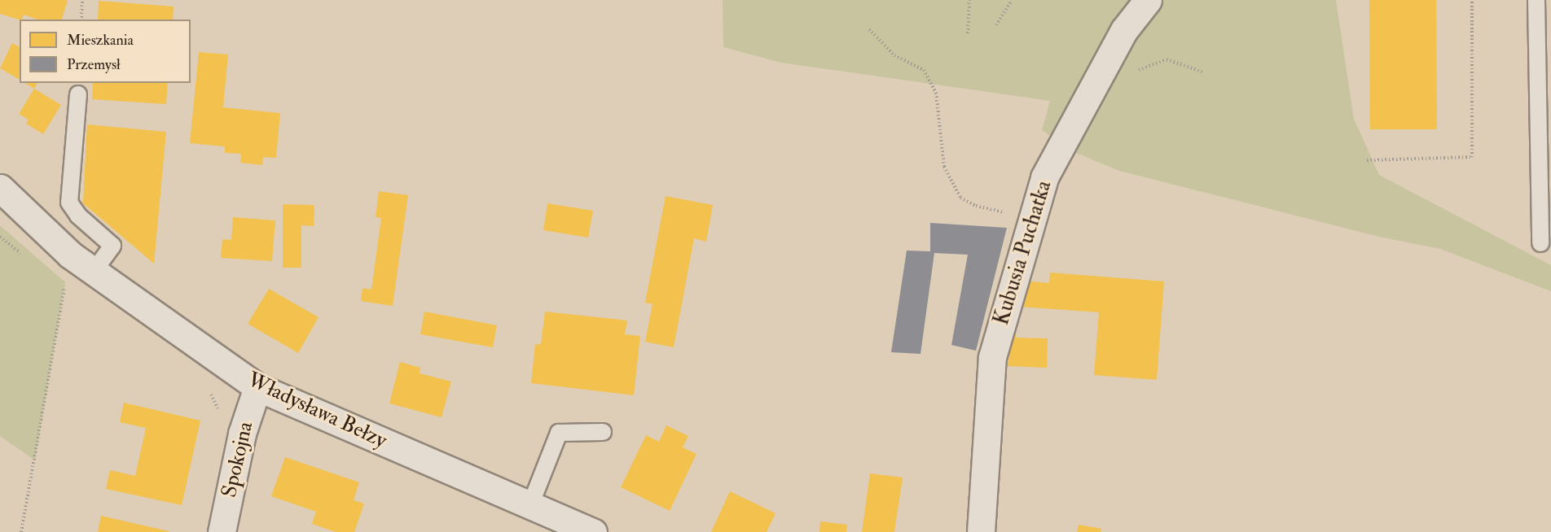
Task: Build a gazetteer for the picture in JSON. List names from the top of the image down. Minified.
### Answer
{"streets":{"street":["Kubusia Puchatka","Władysława Bełzy","Spokojna"]},"crossings":[["Władysława Bełzy","Spokojna"]],"legend":["Mieszkania","Przemysł"]}
